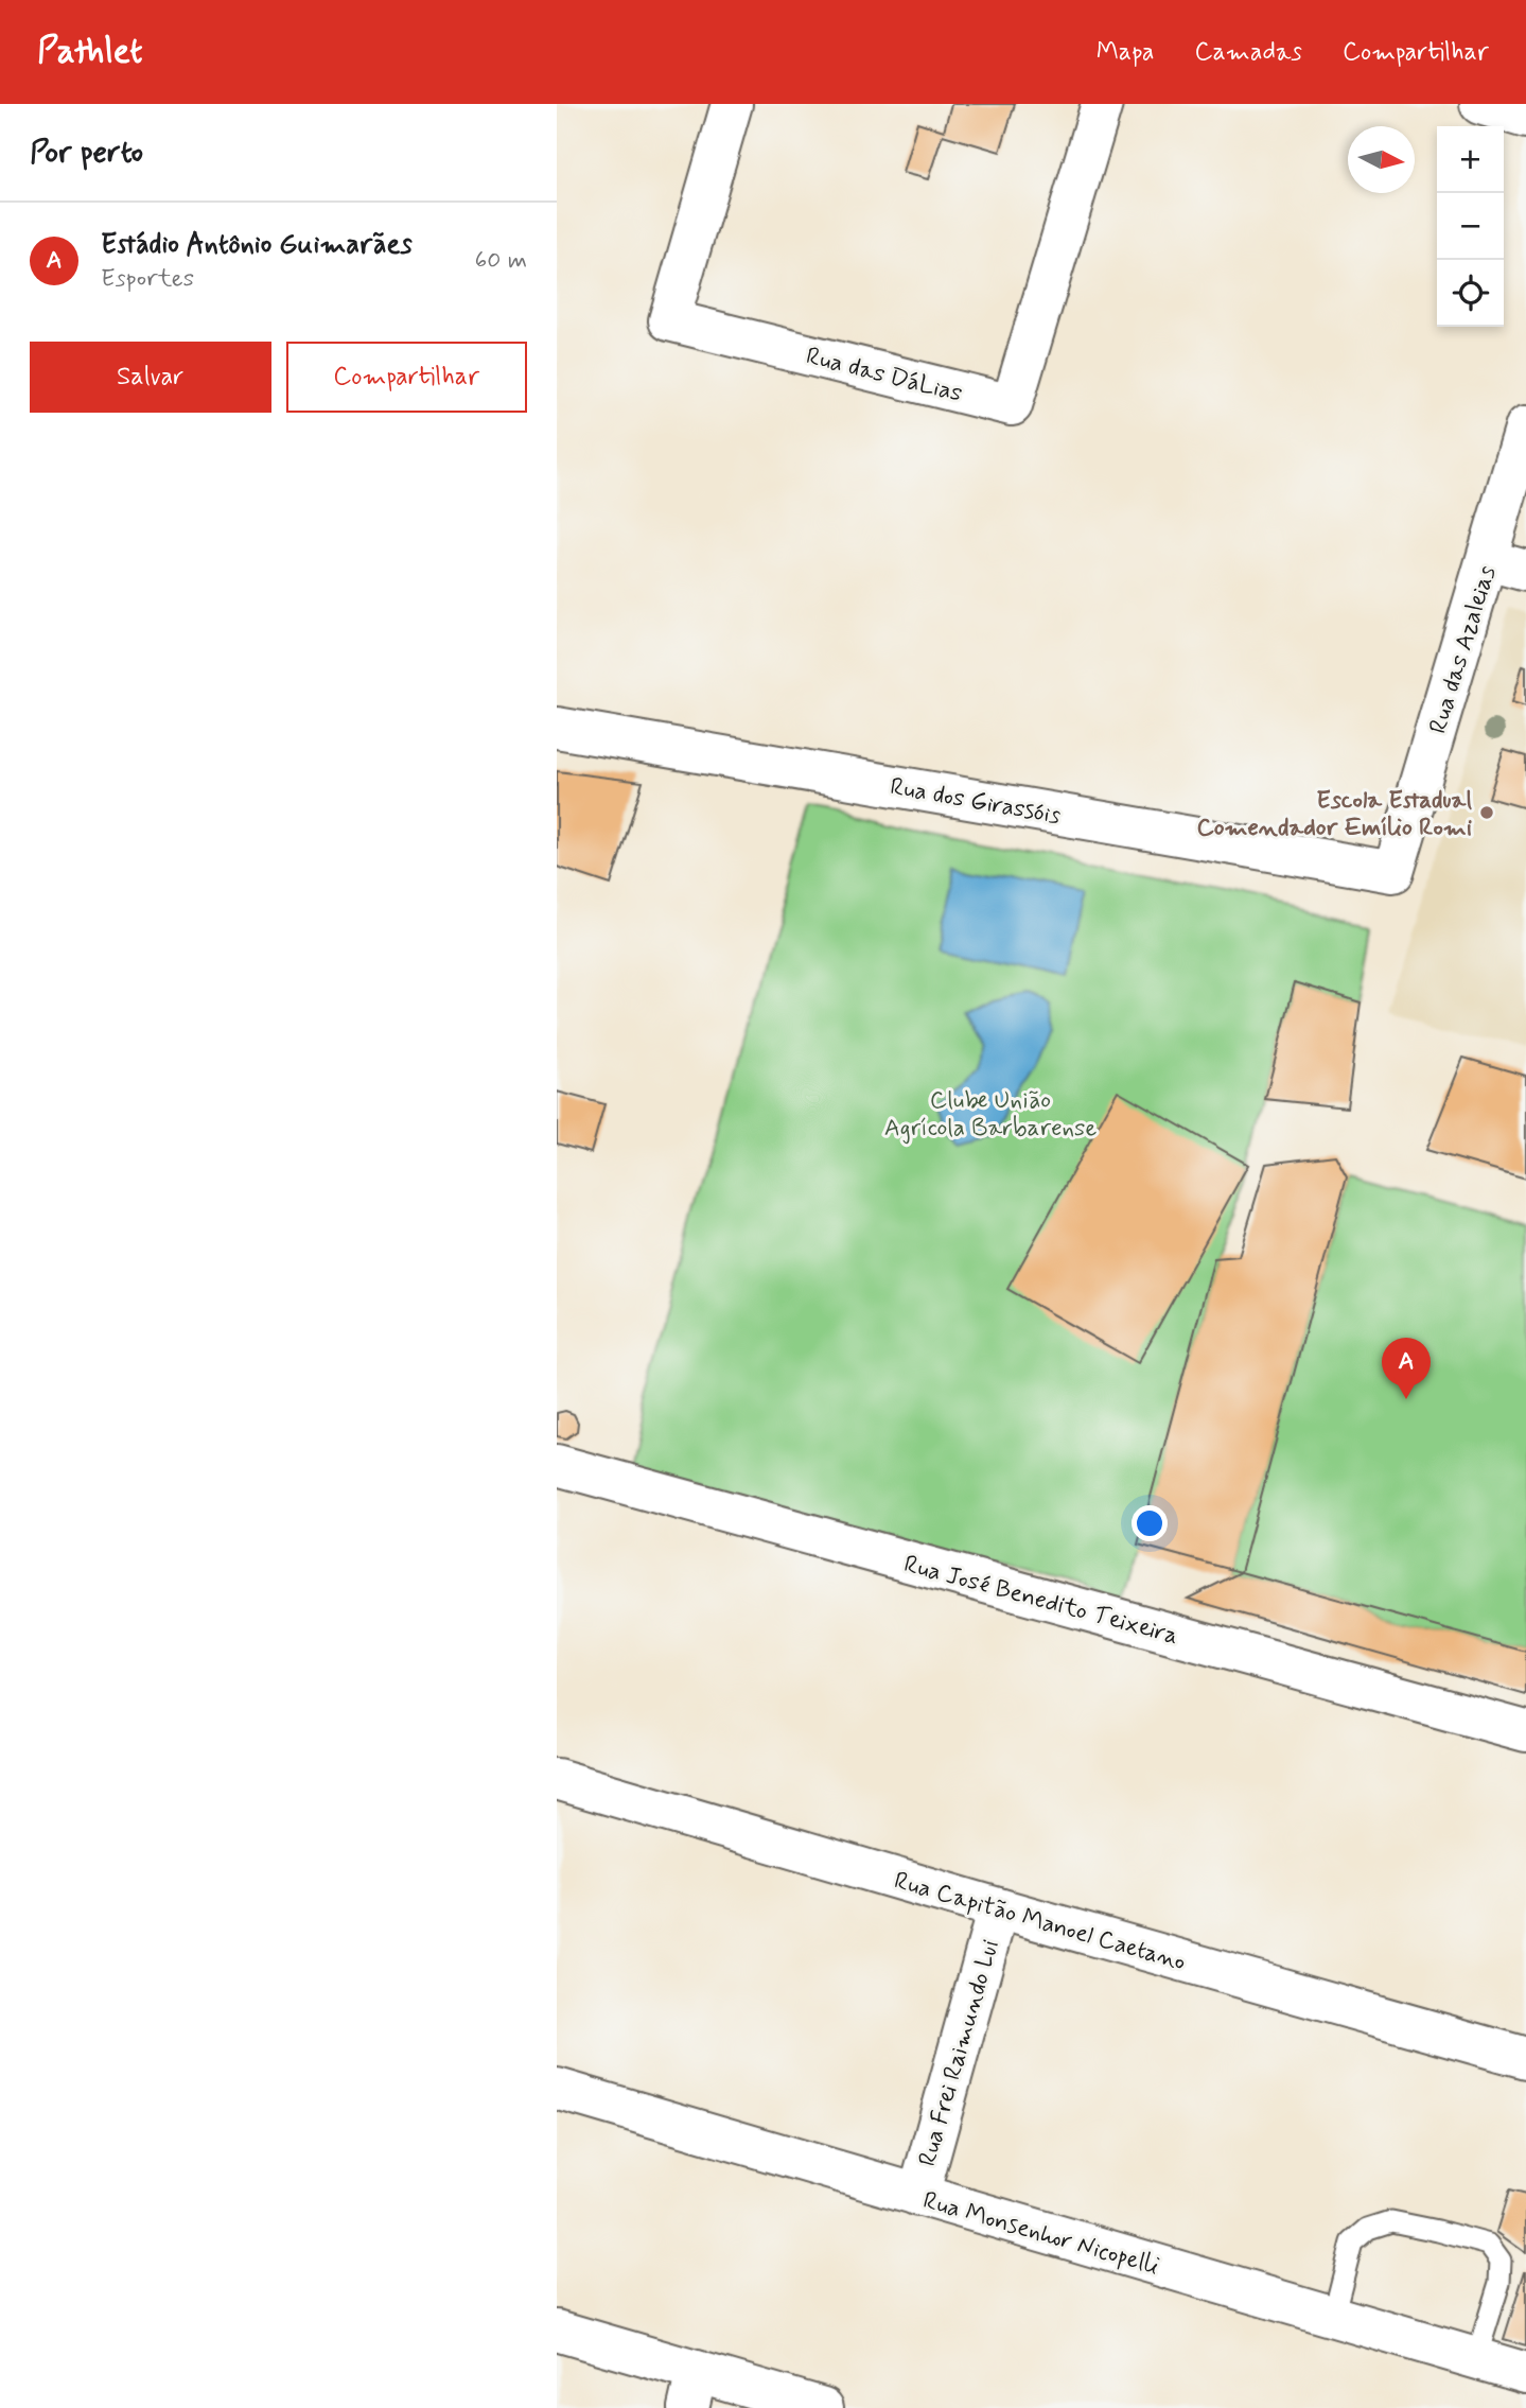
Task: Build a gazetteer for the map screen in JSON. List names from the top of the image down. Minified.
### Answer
{"streets":{"street":["Rua das DáLias","Rua das Azaleias","Rua dos Girassóis","Rua José Benedito Teixeira","Rua Capitão Manoel Caetano","Rua Frei Raimundo Lui","Rua Monsenhor Nicopelli"]},"crossings":[["Rua das Azaleias","Rua dos Girassóis"],["Rua Capitão Manoel Caetano","Rua Frei Raimundo Lui"],["Rua Frei Raimundo Lui","Rua Monsenhor Nicopelli"]],"parks":["Clube União Agrícola Barbarense"],"places":["Escola Estadual Comendador Emílio Romi"],"north":"right","page":{"header":"Pathlet","nav":["Mapa","Camadas","Compartilhar"],"heading":"Por perto","map_buttons":["+","−"],"list":[{"mark":"A","name":"Estádio Antônio Guimarães","note":"Esportes","value":"60 m"}],"buttons":["Salvar","Compartilhar"],"pins":"A"}}
